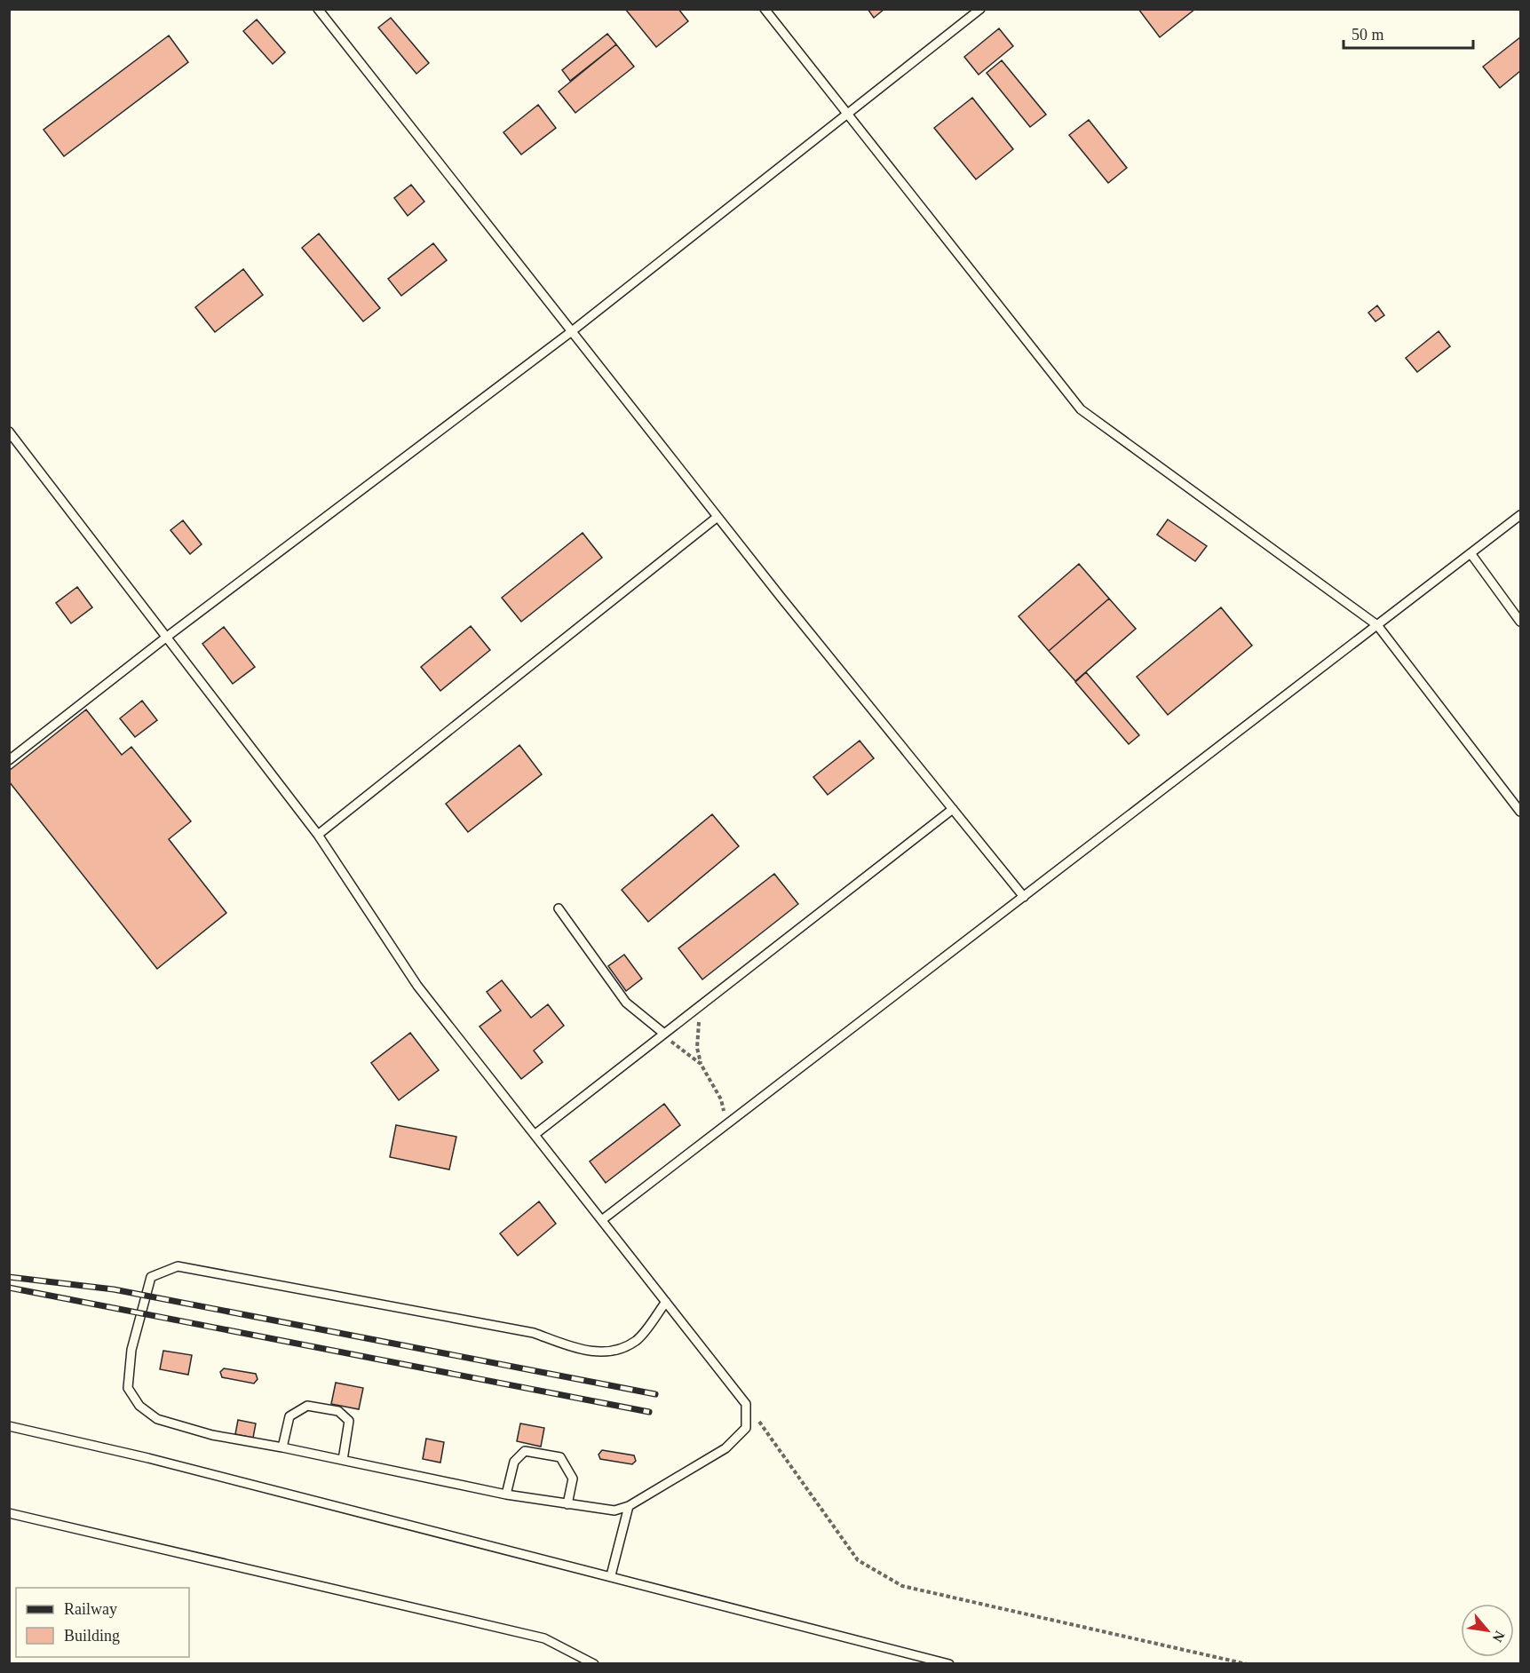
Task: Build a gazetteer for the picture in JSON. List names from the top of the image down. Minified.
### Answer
{"legend":["Railway","Building"],"scale_bar":"50 m","north":"bottom right"}
